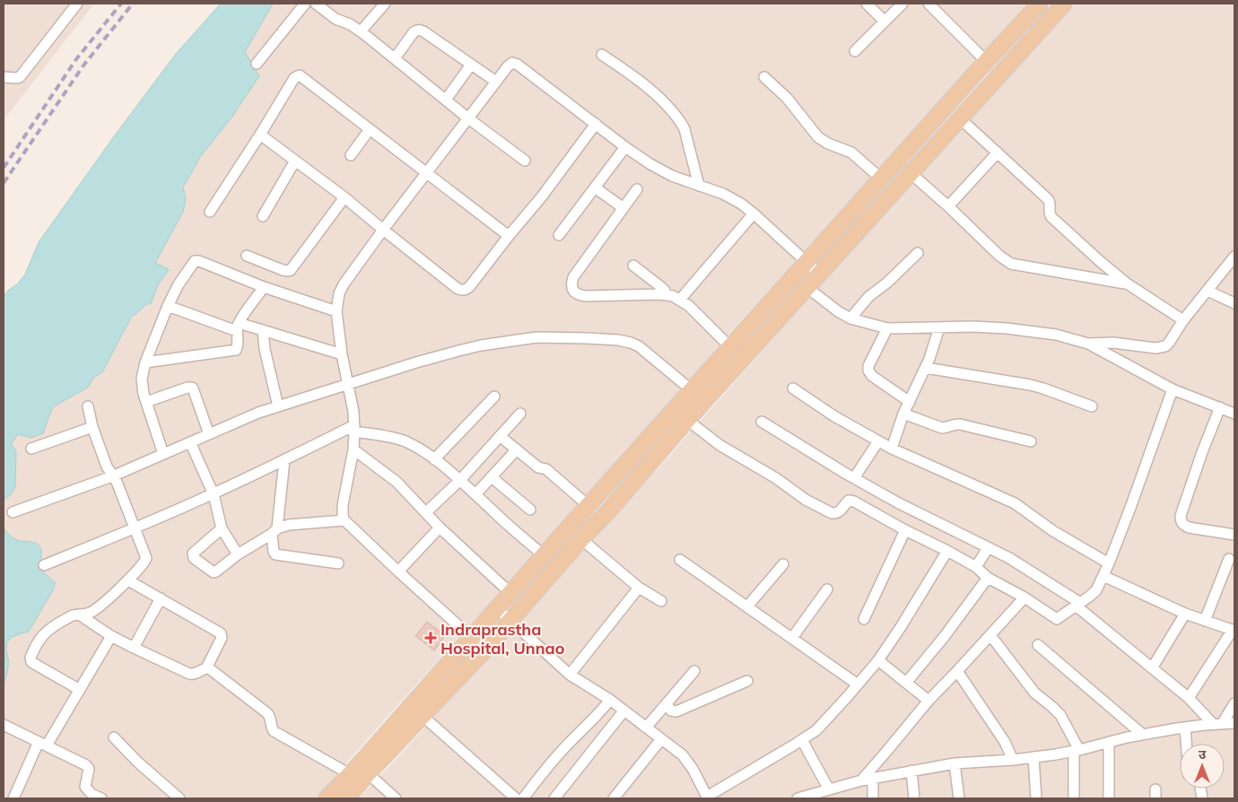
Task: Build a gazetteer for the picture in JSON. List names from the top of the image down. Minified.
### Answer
{"places":{"health":["Indraprastha Hospital, Unnao"]},"north":"top"}
